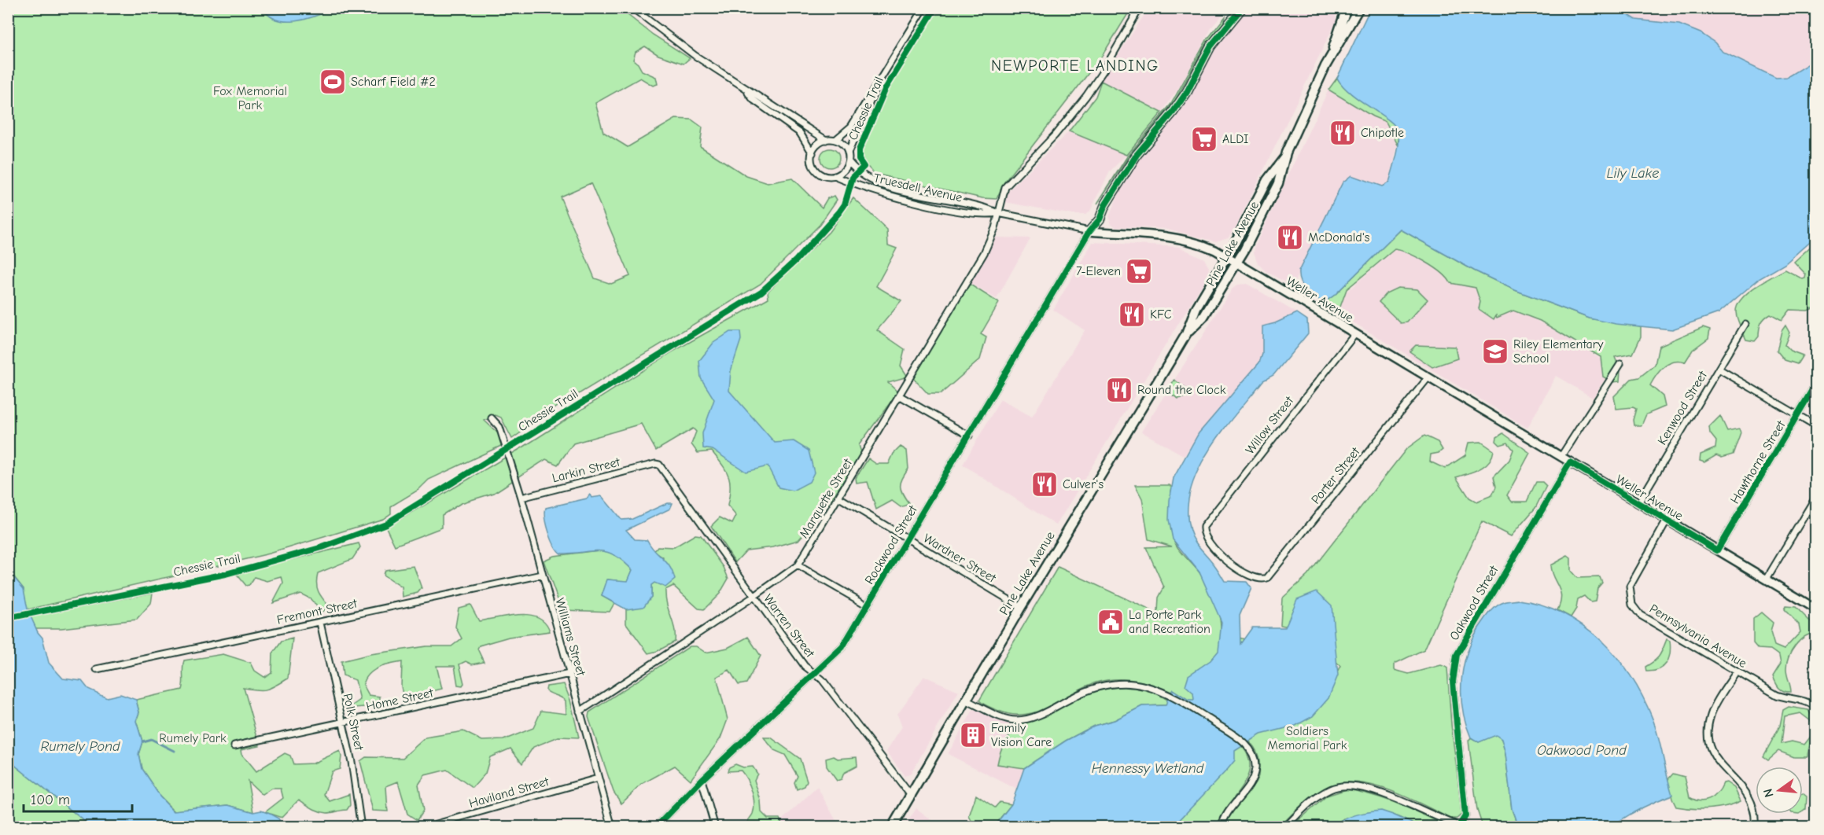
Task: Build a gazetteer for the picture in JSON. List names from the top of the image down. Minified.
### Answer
{"streets":{"main road":["Pine Lake Avenue"],"street":["Truesdell Avenue","Weller Avenue","Kenwood Street","Willow Street","Hawthorne Street","Larkin Street","Porter Street","Marquette Street","Rockwood Street","Wardner Street","Oakwood Street","Fremont Street","Warren Street","Pennsylvania Avenue","Williams Street","Home Street","Polk Street","Haviland Street"],"cycle path":["Chessie Trail"]},"crossings":[["Truesdell Avenue","Pine Lake Avenue"],["Truesdell Avenue","Weller Avenue"],["Truesdell Avenue","Marquette Street"],["Truesdell Avenue","Rockwood Street"],["Pine Lake Avenue","Weller Avenue"],["Pine Lake Avenue","Wardner Street"],["Pine Lake Avenue","Warren Street"],["Weller Avenue","Kenwood Street"],["Weller Avenue","Willow Street"],["Weller Avenue","Hawthorne Street"],["Weller Avenue","Porter Street"],["Weller Avenue","Oakwood Street"],["Weller Avenue","Pennsylvania Avenue"],["Willow Street","Porter Street"],["Larkin Street","Warren Street"],["Larkin Street","Williams Street"],["Marquette Street","Wardner Street"],["Marquette Street","Warren Street"],["Marquette Street","Williams Street"],["Rockwood Street","Wardner Street"],["Rockwood Street","Warren Street"],["Fremont Street","Williams Street"],["Fremont Street","Polk Street"],["Williams Street","Home Street"],["Williams Street","Haviland Street"],["Home Street","Polk Street"]],"districts":["NEWPORTE LANDING"],"water":["Lily Lake","Rumely Pond","Oakwood Pond","Hennessy Wetland"],"parks":["Fox Memorial Park","Soldiers Memorial Park","Rumely Park"],"places":{"sports":["Scharf Field #2"],"restaurant":["Chipotle","McDonald's","KFC","Round the Clock","Culver's"],"supermarket":["ALDI","7-Eleven"],"school or university":["Riley Elementary School"],"public building":["La Porte Park and Recreation"],"building":["Family Vision Care"]},"scale_bar":"100 m","north":"left"}
